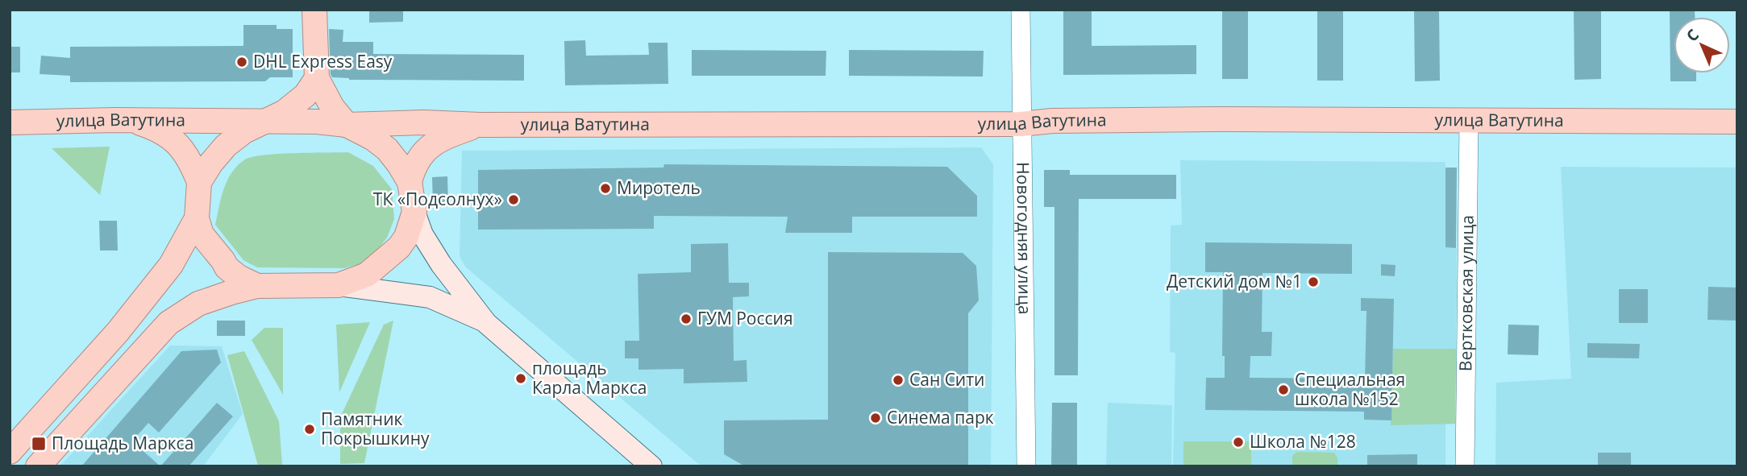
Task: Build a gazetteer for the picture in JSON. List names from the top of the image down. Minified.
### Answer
{"streets":{"main road":["улица Ватутина"],"street":["Новогодняя улица","Вертковская улица"]},"crossings":[["улица Ватутина","Новогодняя улица"],["улица Ватутина","Вертковская улица"]],"places":{"other":["DHL Express Easy","Миротель","ТК «Подсолнух»","Детский дом №1","ГУМ Россия","площадь Карла Маркса","Сан Сити","Специальная школа №152","Синема парк","Памятник Покрышкину","Школа №128"],"transit":["Площадь Маркса"]},"north":"top left"}
